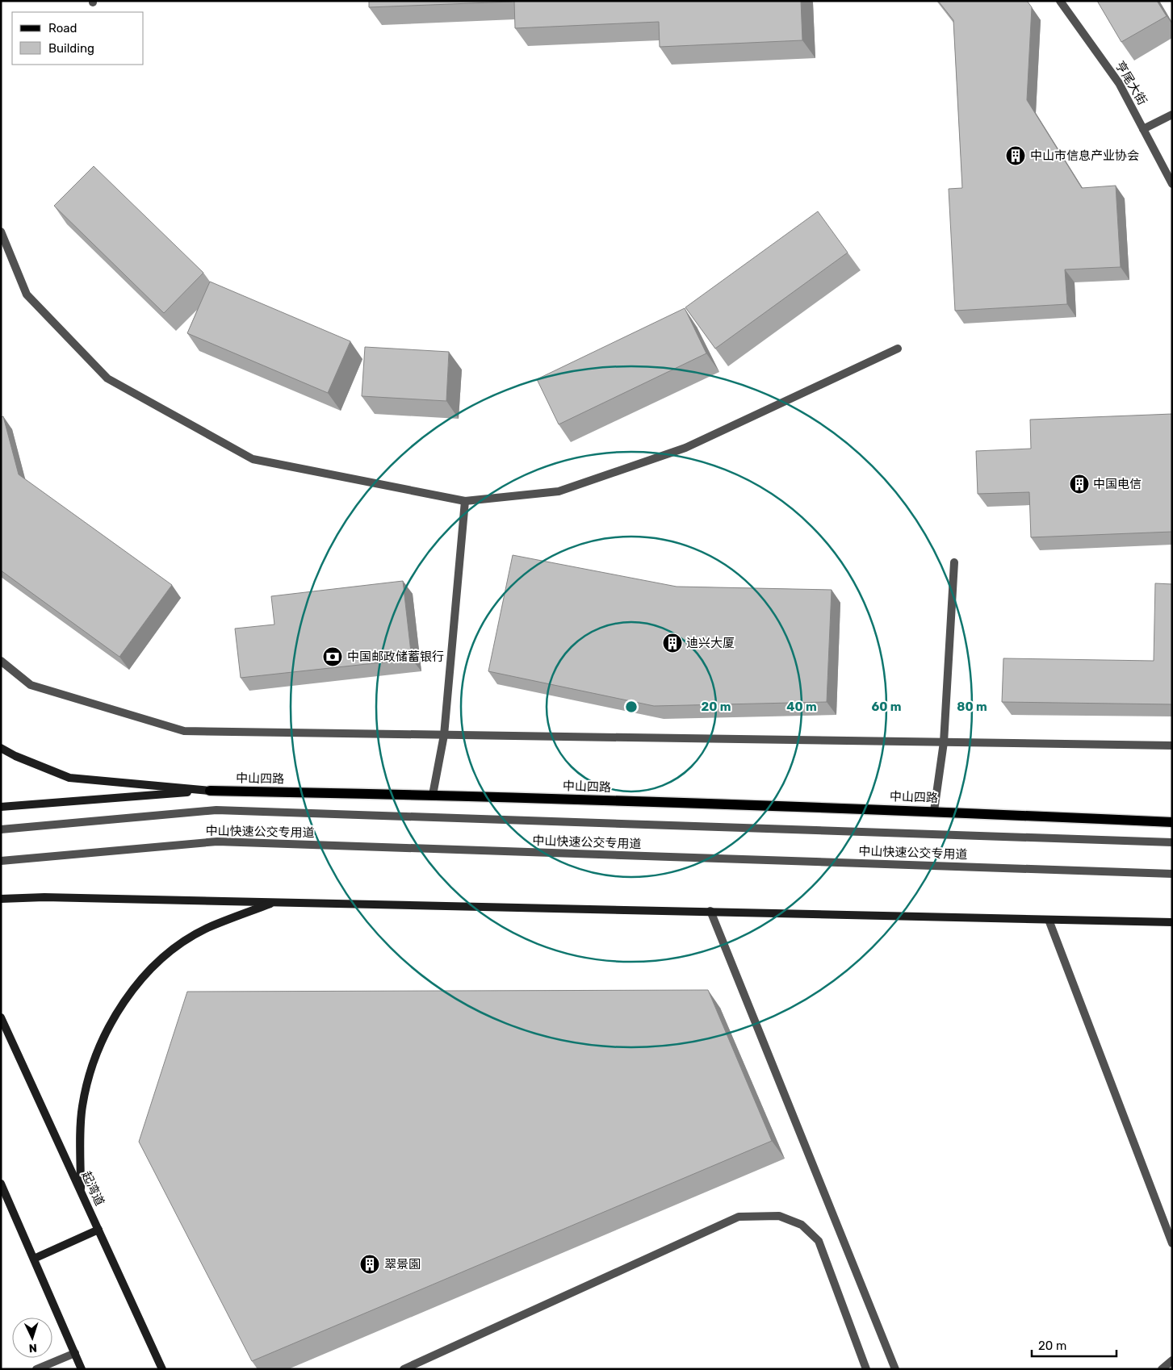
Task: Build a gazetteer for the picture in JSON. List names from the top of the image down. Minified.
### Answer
{"streets":{"main road":["中山四路","起湾道"],"street":["亨尾大街","中山快速公交专用道"]},"places":{"building":["中山市信息产业协会","中国电信","迪兴大厦","翠景園"],"bank":["中国邮政储蓄银行"]},"legend":["Road","Building"],"scale_bar":"20 m","north":"bottom","rings":["20 m","40 m","60 m","80 m"]}
